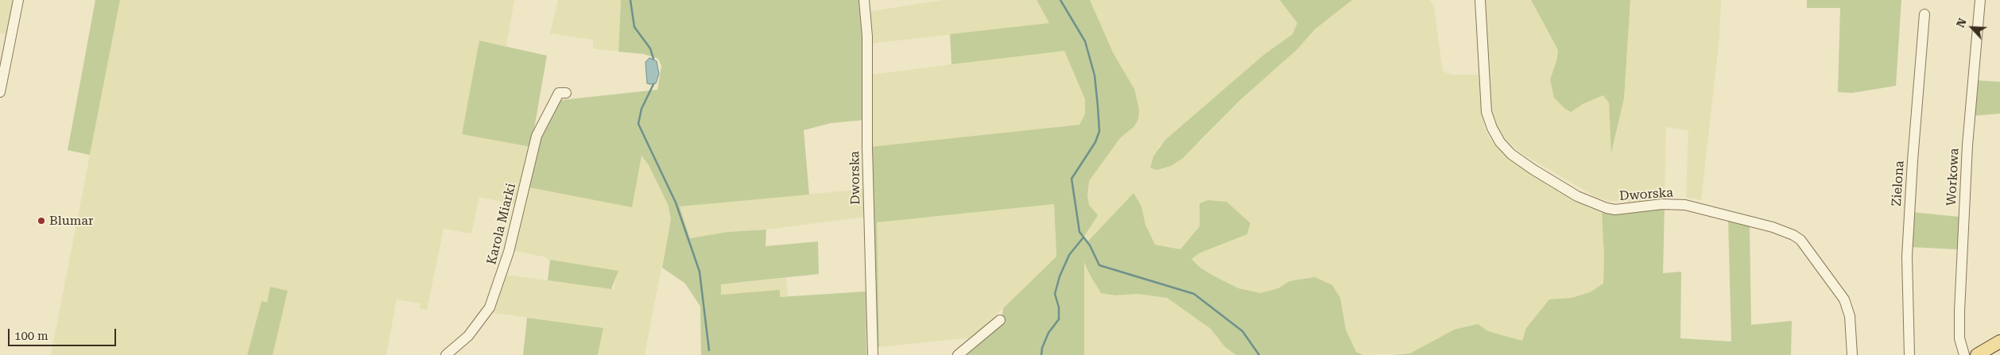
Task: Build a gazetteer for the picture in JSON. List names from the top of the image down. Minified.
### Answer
{"streets":{"street":["Workowa","Dworska","Zielona","Karola Miarki"]},"places":["Blumar"],"scale_bar":"100 m","north":"top left"}
